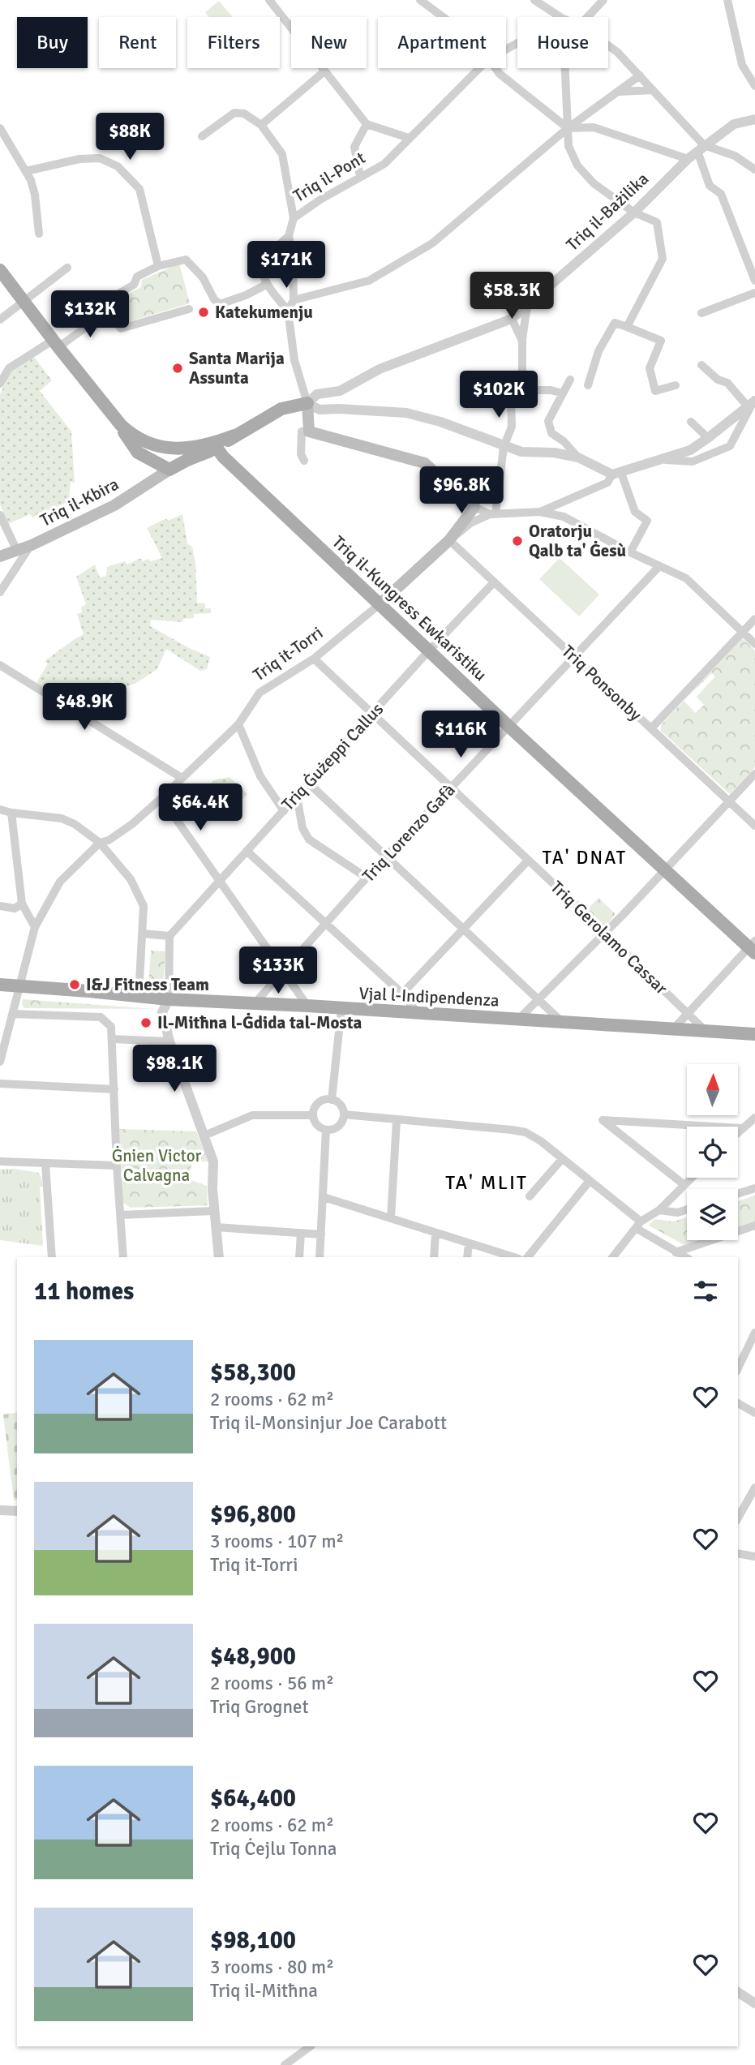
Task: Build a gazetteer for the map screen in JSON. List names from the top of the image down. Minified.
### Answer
{"streets":{"main road":["Triq il-Bażilika","Triq il-Kbira","Triq il-Kungress Ewkaristiku","Triq it-Torri","Vjal l-Indipendenza"],"street":["Triq il-Pont","Triq Ponsonby","Triq Ġużeppi Callus","Triq Lorenzo Gafà","Triq Gerolamo Cassar"]},"crossings":[["Triq il-Kungress Ewkaristiku","Triq it-Torri"],["Triq il-Kungress Ewkaristiku","Triq Ġużeppi Callus"],["Triq il-Kungress Ewkaristiku","Triq Lorenzo Gafà"],["Triq it-Torri","Triq Ponsonby"],["Triq it-Torri","Triq Gerolamo Cassar"],["Triq it-Torri","Vjal l-Indipendenza"],["Triq Ponsonby","Triq Ġużeppi Callus"],["Triq Ponsonby","Triq Lorenzo Gafà"],["Triq Ġużeppi Callus","Triq Gerolamo Cassar"],["Triq Lorenzo Gafà","Triq Gerolamo Cassar"],["Triq Lorenzo Gafà","Vjal l-Indipendenza"],["Triq Gerolamo Cassar","Vjal l-Indipendenza"]],"districts":["TA' DNAT","TA' MLIT"],"parks":["Ġnien Victor Calvagna"],"places":["Katekumenju","Santa Marija Assunta","Oratorju Qalb ta' Ġesù","I&J Fitness Team","Il-Mitħna l-Ġdida tal-Mosta"],"north":"top","page":{"chip":["Buy","Rent","Filters","New","Apartment","House"],"price":["$88K","$171K","$58.3K","$132K","$102K","$96.8K","$48.9K","$116K","$64.4K","$133K","$98.1K"],"heading":"11 homes","list":[{"name":"$58,300","note":"2 rooms · 62 m² · Triq il-Monsinjur Joe Carabott"},{"name":"$96,800","note":"3 rooms · 107 m² · Triq it-Torri"},{"name":"$48,900","note":"2 rooms · 56 m² · Triq Grognet"},{"name":"$64,400","note":"2 rooms · 62 m² · Triq Ċejlu Tonna"},{"name":"$98,100","note":"3 rooms · 80 m² · Triq il-Mitħna"}]}}
